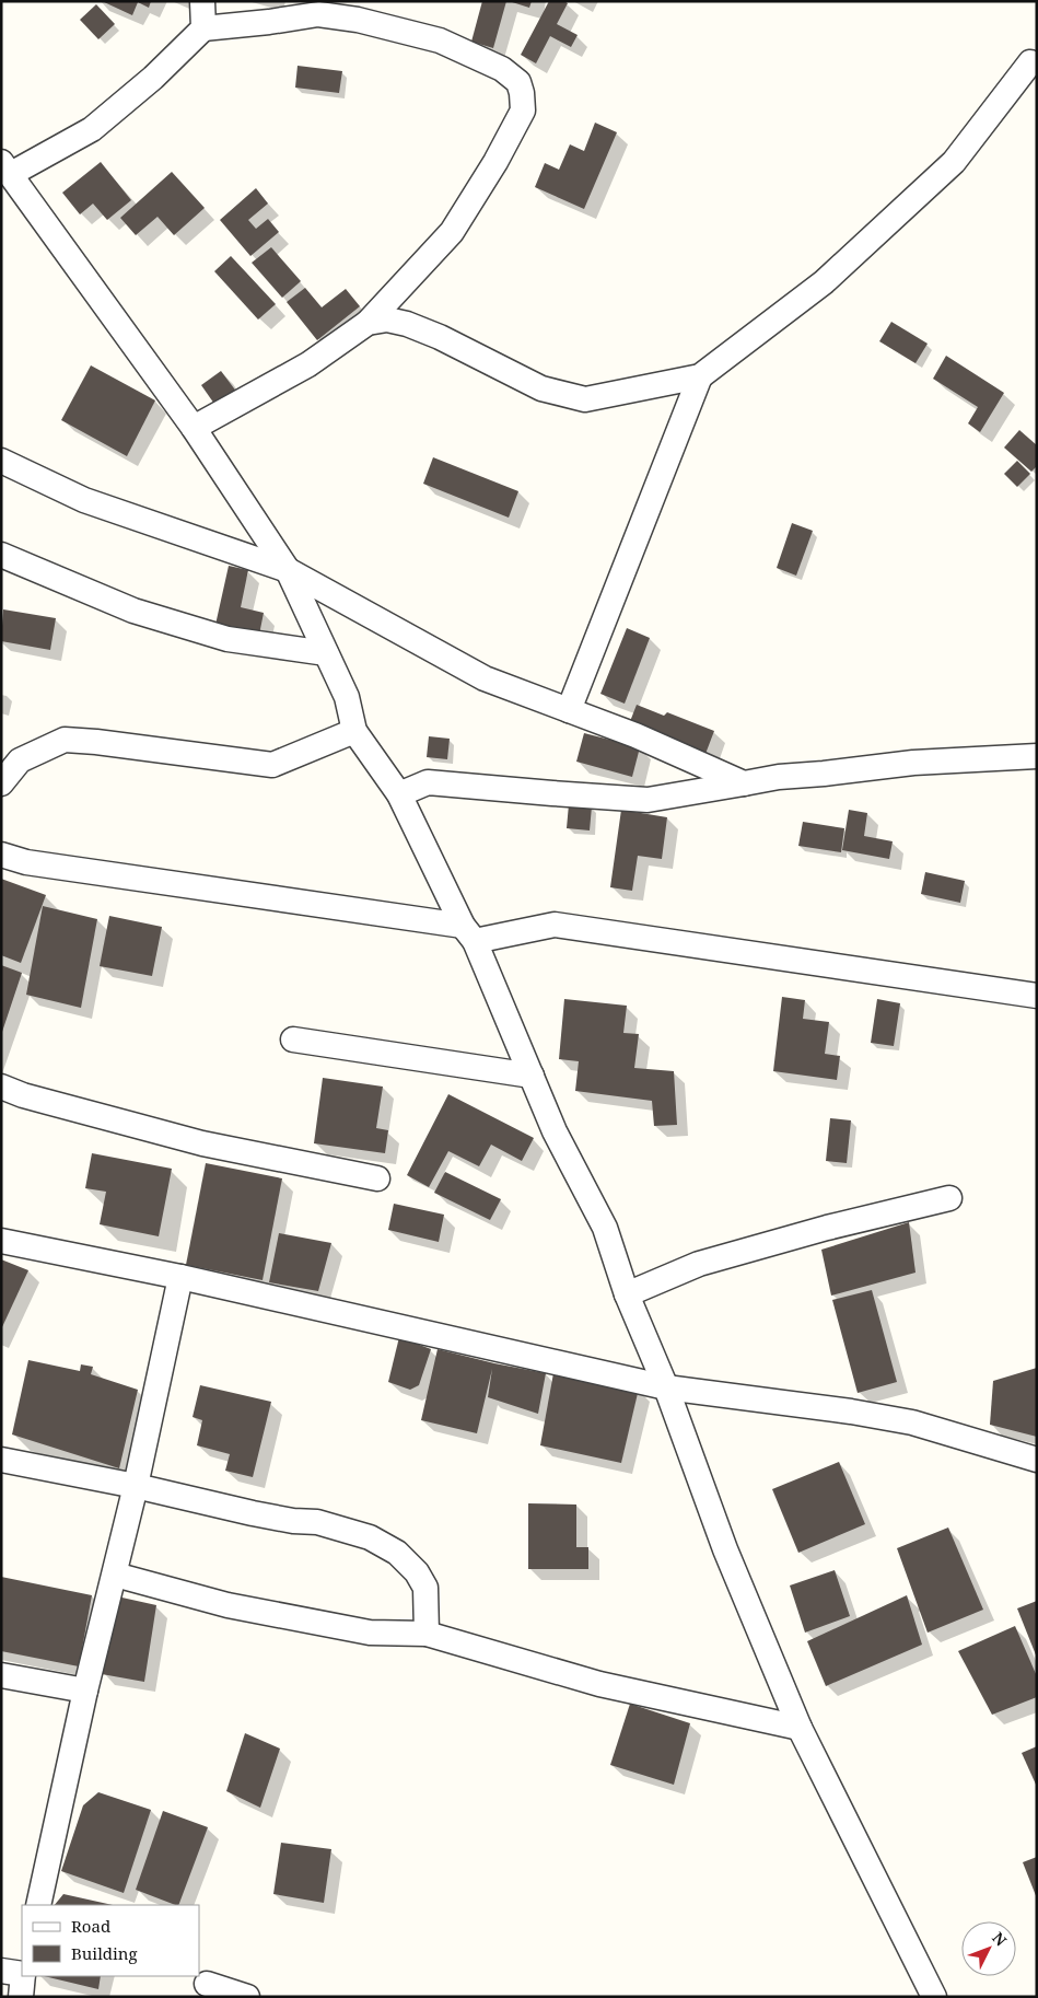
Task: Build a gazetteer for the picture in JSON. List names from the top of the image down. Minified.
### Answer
{"legend":["Road","Building"],"north":"top right"}
